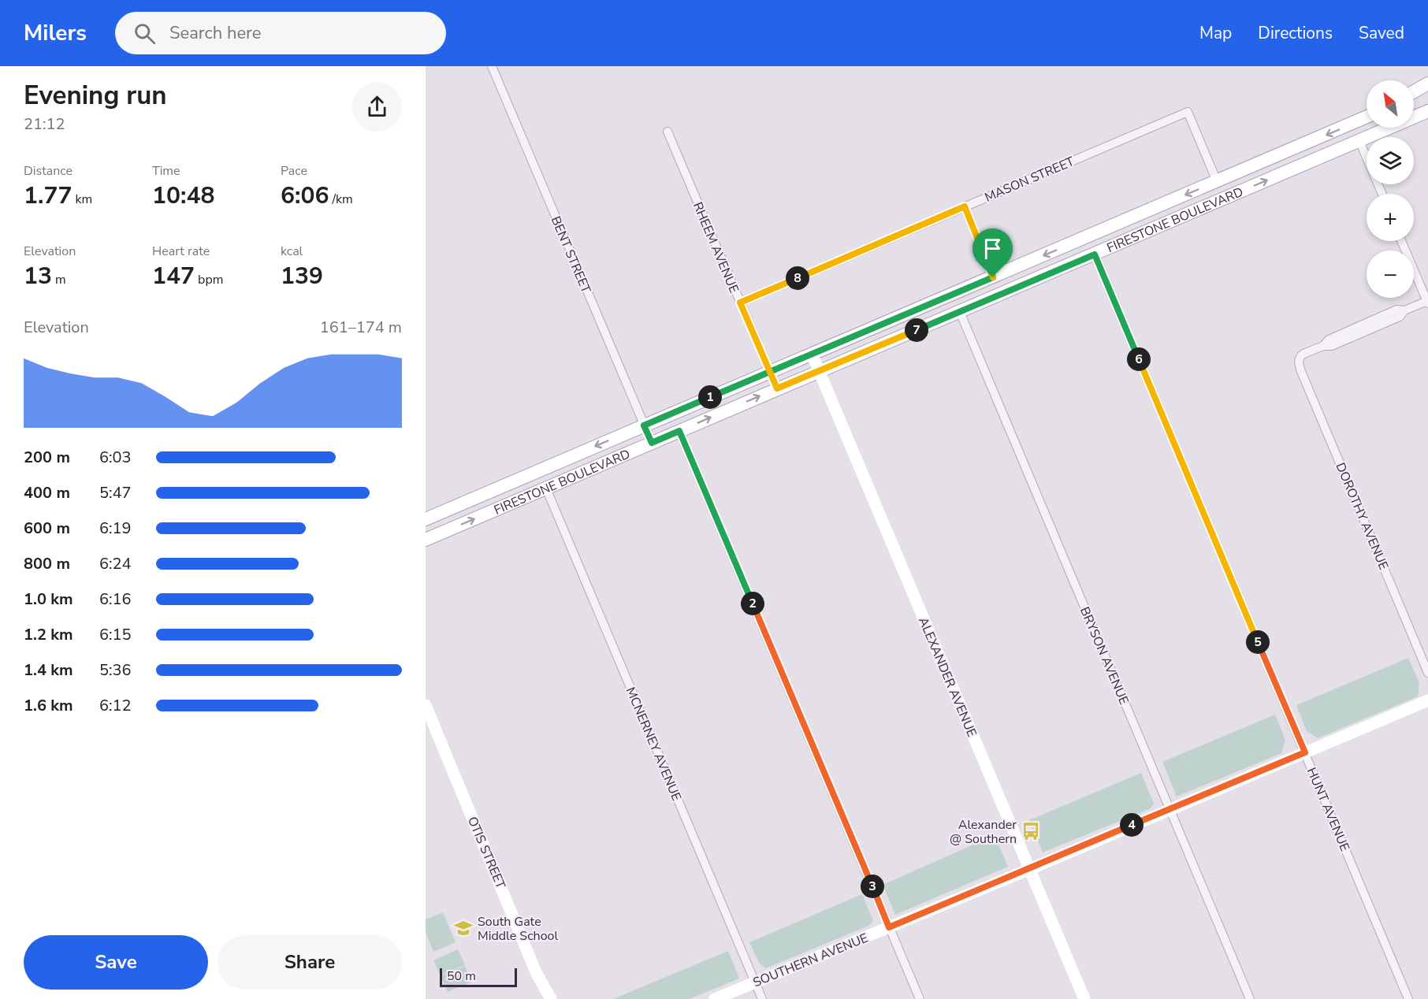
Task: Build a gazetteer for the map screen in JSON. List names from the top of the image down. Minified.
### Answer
{"streets":{"main road":["FIRESTONE BOULEVARD"],"street":["MASON STREET","RHEEM AVENUE","BENT STREET","DOROTHY AVENUE","BRYSON AVENUE","ALEXANDER AVENUE","MCNERNEY AVENUE","HUNT AVENUE","OTIS STREET","SOUTHERN AVENUE"]},"crossings":[["MASON STREET","FIRESTONE BOULEVARD"],["MASON STREET","RHEEM AVENUE"],["FIRESTONE BOULEVARD","RHEEM AVENUE"],["FIRESTONE BOULEVARD","BENT STREET"],["FIRESTONE BOULEVARD","BRYSON AVENUE"],["FIRESTONE BOULEVARD","ALEXANDER AVENUE"],["FIRESTONE BOULEVARD","MCNERNEY AVENUE"],["FIRESTONE BOULEVARD","HUNT AVENUE"],["BRYSON AVENUE","SOUTHERN AVENUE"],["ALEXANDER AVENUE","SOUTHERN AVENUE"],["MCNERNEY AVENUE","SOUTHERN AVENUE"],["HUNT AVENUE","SOUTHERN AVENUE"]],"places":{"bus stop":["Alexander @ Southern"],"school or university":["South Gate Middle School"]},"scale_bar":"50 m","north":"top left","page":{"header":"Milers","search":"Search here","nav":["Map","Directions","Saved"],"heading":["Evening run","21:12"],"map_buttons":["+","−"],"stats":[["Distance","1.77 km"],["Time","10:48"],["Pace","6:06 /km"],["Elevation","13 m"],["Heart rate","147 bpm"],["kcal","139"]],"pins":["8","7","6","1","2","5","4","3"],"chart":["Elevation","161–174 m"],"list":[{"name":"200 m","note":"6:03"},{"name":"400 m","note":"5:47"},{"name":"600 m","note":"6:19"},{"name":"800 m","note":"6:24"},{"name":"1.0 km","note":"6:16"},{"name":"1.2 km","note":"6:15"},{"name":"1.4 km","note":"5:36"},{"name":"1.6 km","note":"6:12"}],"buttons":["Save","Share"],"scale":"50 m"}}
